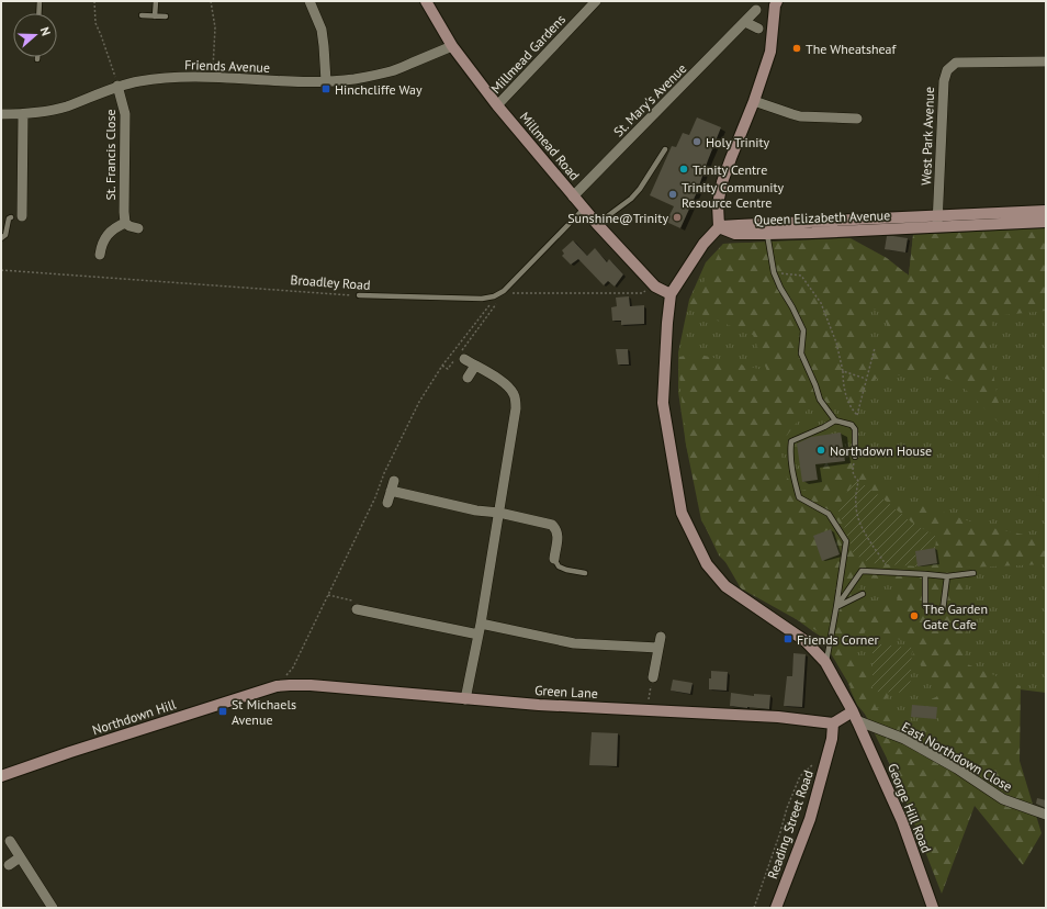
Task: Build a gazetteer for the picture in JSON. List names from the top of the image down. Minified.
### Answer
{"streets":{"main road":["Millmead Road","Queen Elizabeth Avenue","Green Lane","Northdown Hill","George Hill Road","Reading Street Road"],"street":["Millmead Gardens","Friends Avenue","St. Mary's Avenue","West Park Avenue","St. Francis Close","East Northdown Close"],"lane":["Broadley Road"]},"crossings":[["Millmead Gardens","Millmead Road"],["Friends Avenue","Millmead Road"],["Friends Avenue","St. Francis Close"],["St. Mary's Avenue","Millmead Road"],["West Park Avenue","Queen Elizabeth Avenue"],["Millmead Road","George Hill Road"],["Green Lane","Northdown Hill"],["Green Lane","Reading Street Road"],["East Northdown Close","George Hill Road"]],"places":{"other":["The Wheatsheaf","Holy Trinity","Trinity Centre","Trinity Community Resource Centre","Sunshine@Trinity","Northdown House","The Garden Gate Cafe"],"transit":["Hinchcliffe Way","Friends Corner","St Michaels Avenue"]},"north":"right"}
